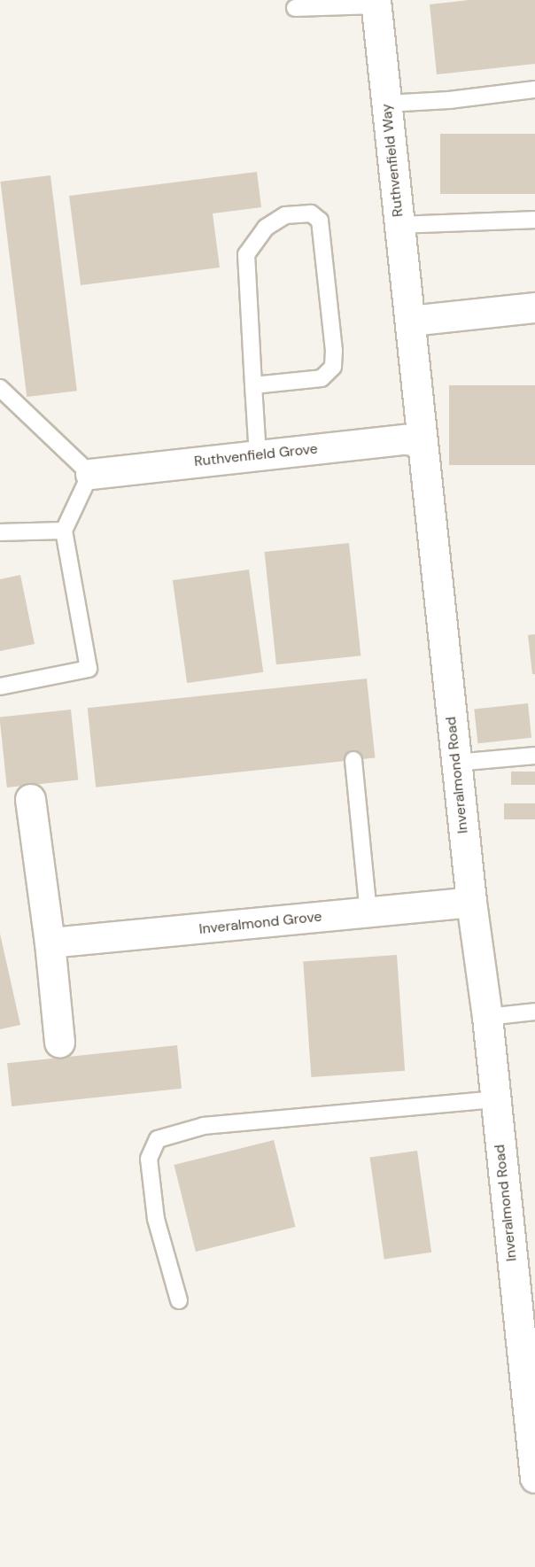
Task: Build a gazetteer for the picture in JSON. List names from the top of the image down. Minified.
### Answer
{"streets":{"street":["Ruthvenfield Way","Ruthvenfield Grove","Inveralmond Road","Inveralmond Grove"]},"crossings":[["Ruthvenfield Way","Inveralmond Road"],["Ruthvenfield Grove","Inveralmond Road"],["Inveralmond Road","Inveralmond Grove"]]}
